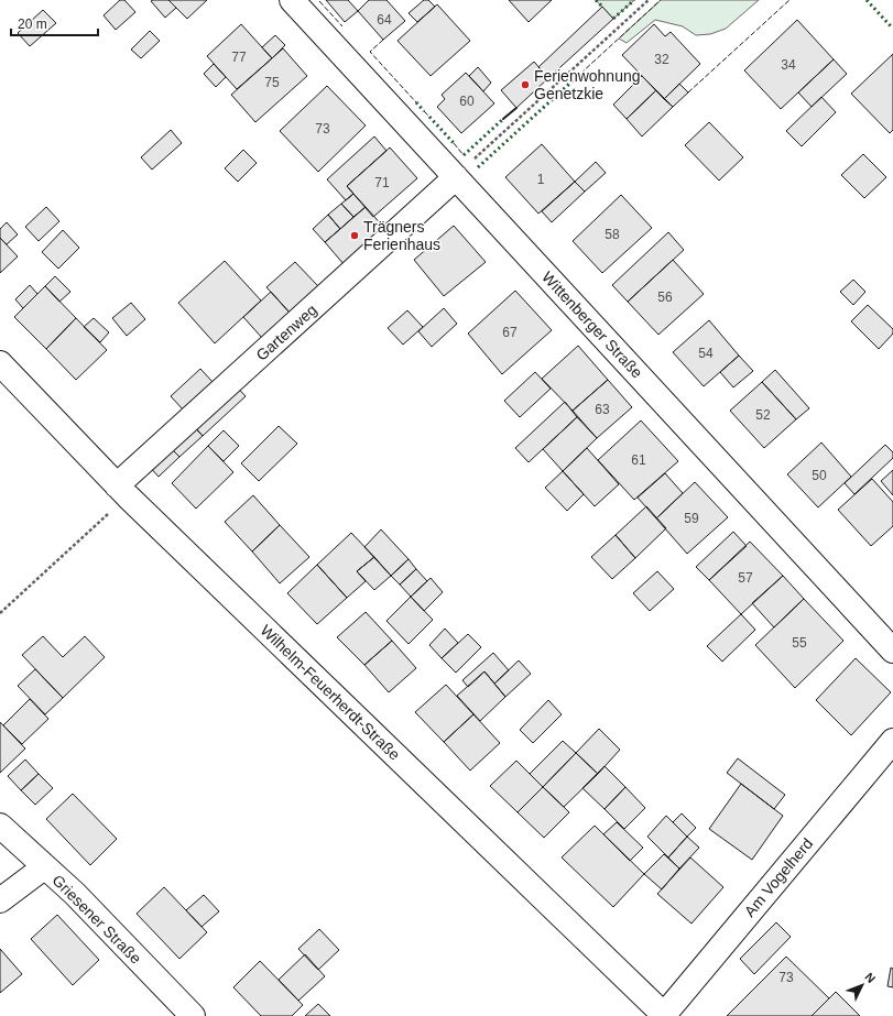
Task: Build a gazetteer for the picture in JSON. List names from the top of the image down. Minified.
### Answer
{"streets":{"street":["Wittenberger Straße","Gartenweg","Wilhelm-Feuerherdt-Straße","Am Vogelherd","Griesener Straße"]},"crossings":[["Wittenberger Straße","Gartenweg"],["Gartenweg","Wilhelm-Feuerherdt-Straße"],["Wilhelm-Feuerherdt-Straße","Am Vogelherd"]],"places":["Ferienwohnung Genetzkie","Trägners Ferienhaus"],"house_numbers":["64","77","32","34","75","60","73","1","71","58","56","67","54","63","52","61","50","59","57","55","73"],"scale_bar":"20 m","north":"top right"}
